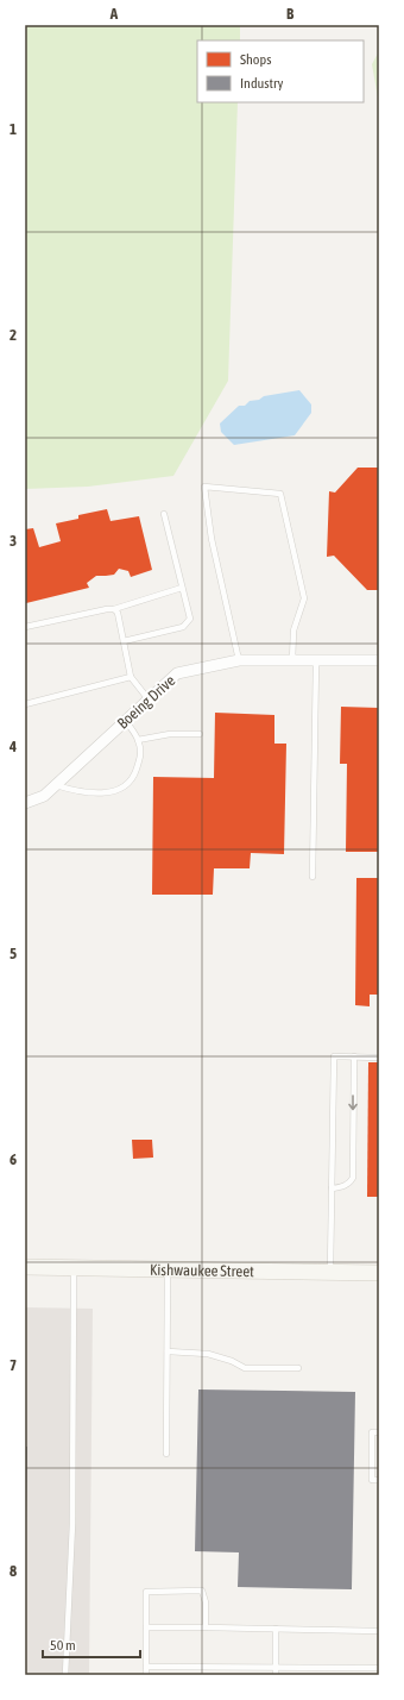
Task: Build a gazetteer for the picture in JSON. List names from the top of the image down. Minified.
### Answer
{"streets":{"street":["Boeing Drive","Kishwaukee Street"]},"legend":["Shops","Industry"],"scale_bar":"50 m","grid":{"columns":["A","B"],"rows":["1","2","3","4","5","6","7","8"]}}
